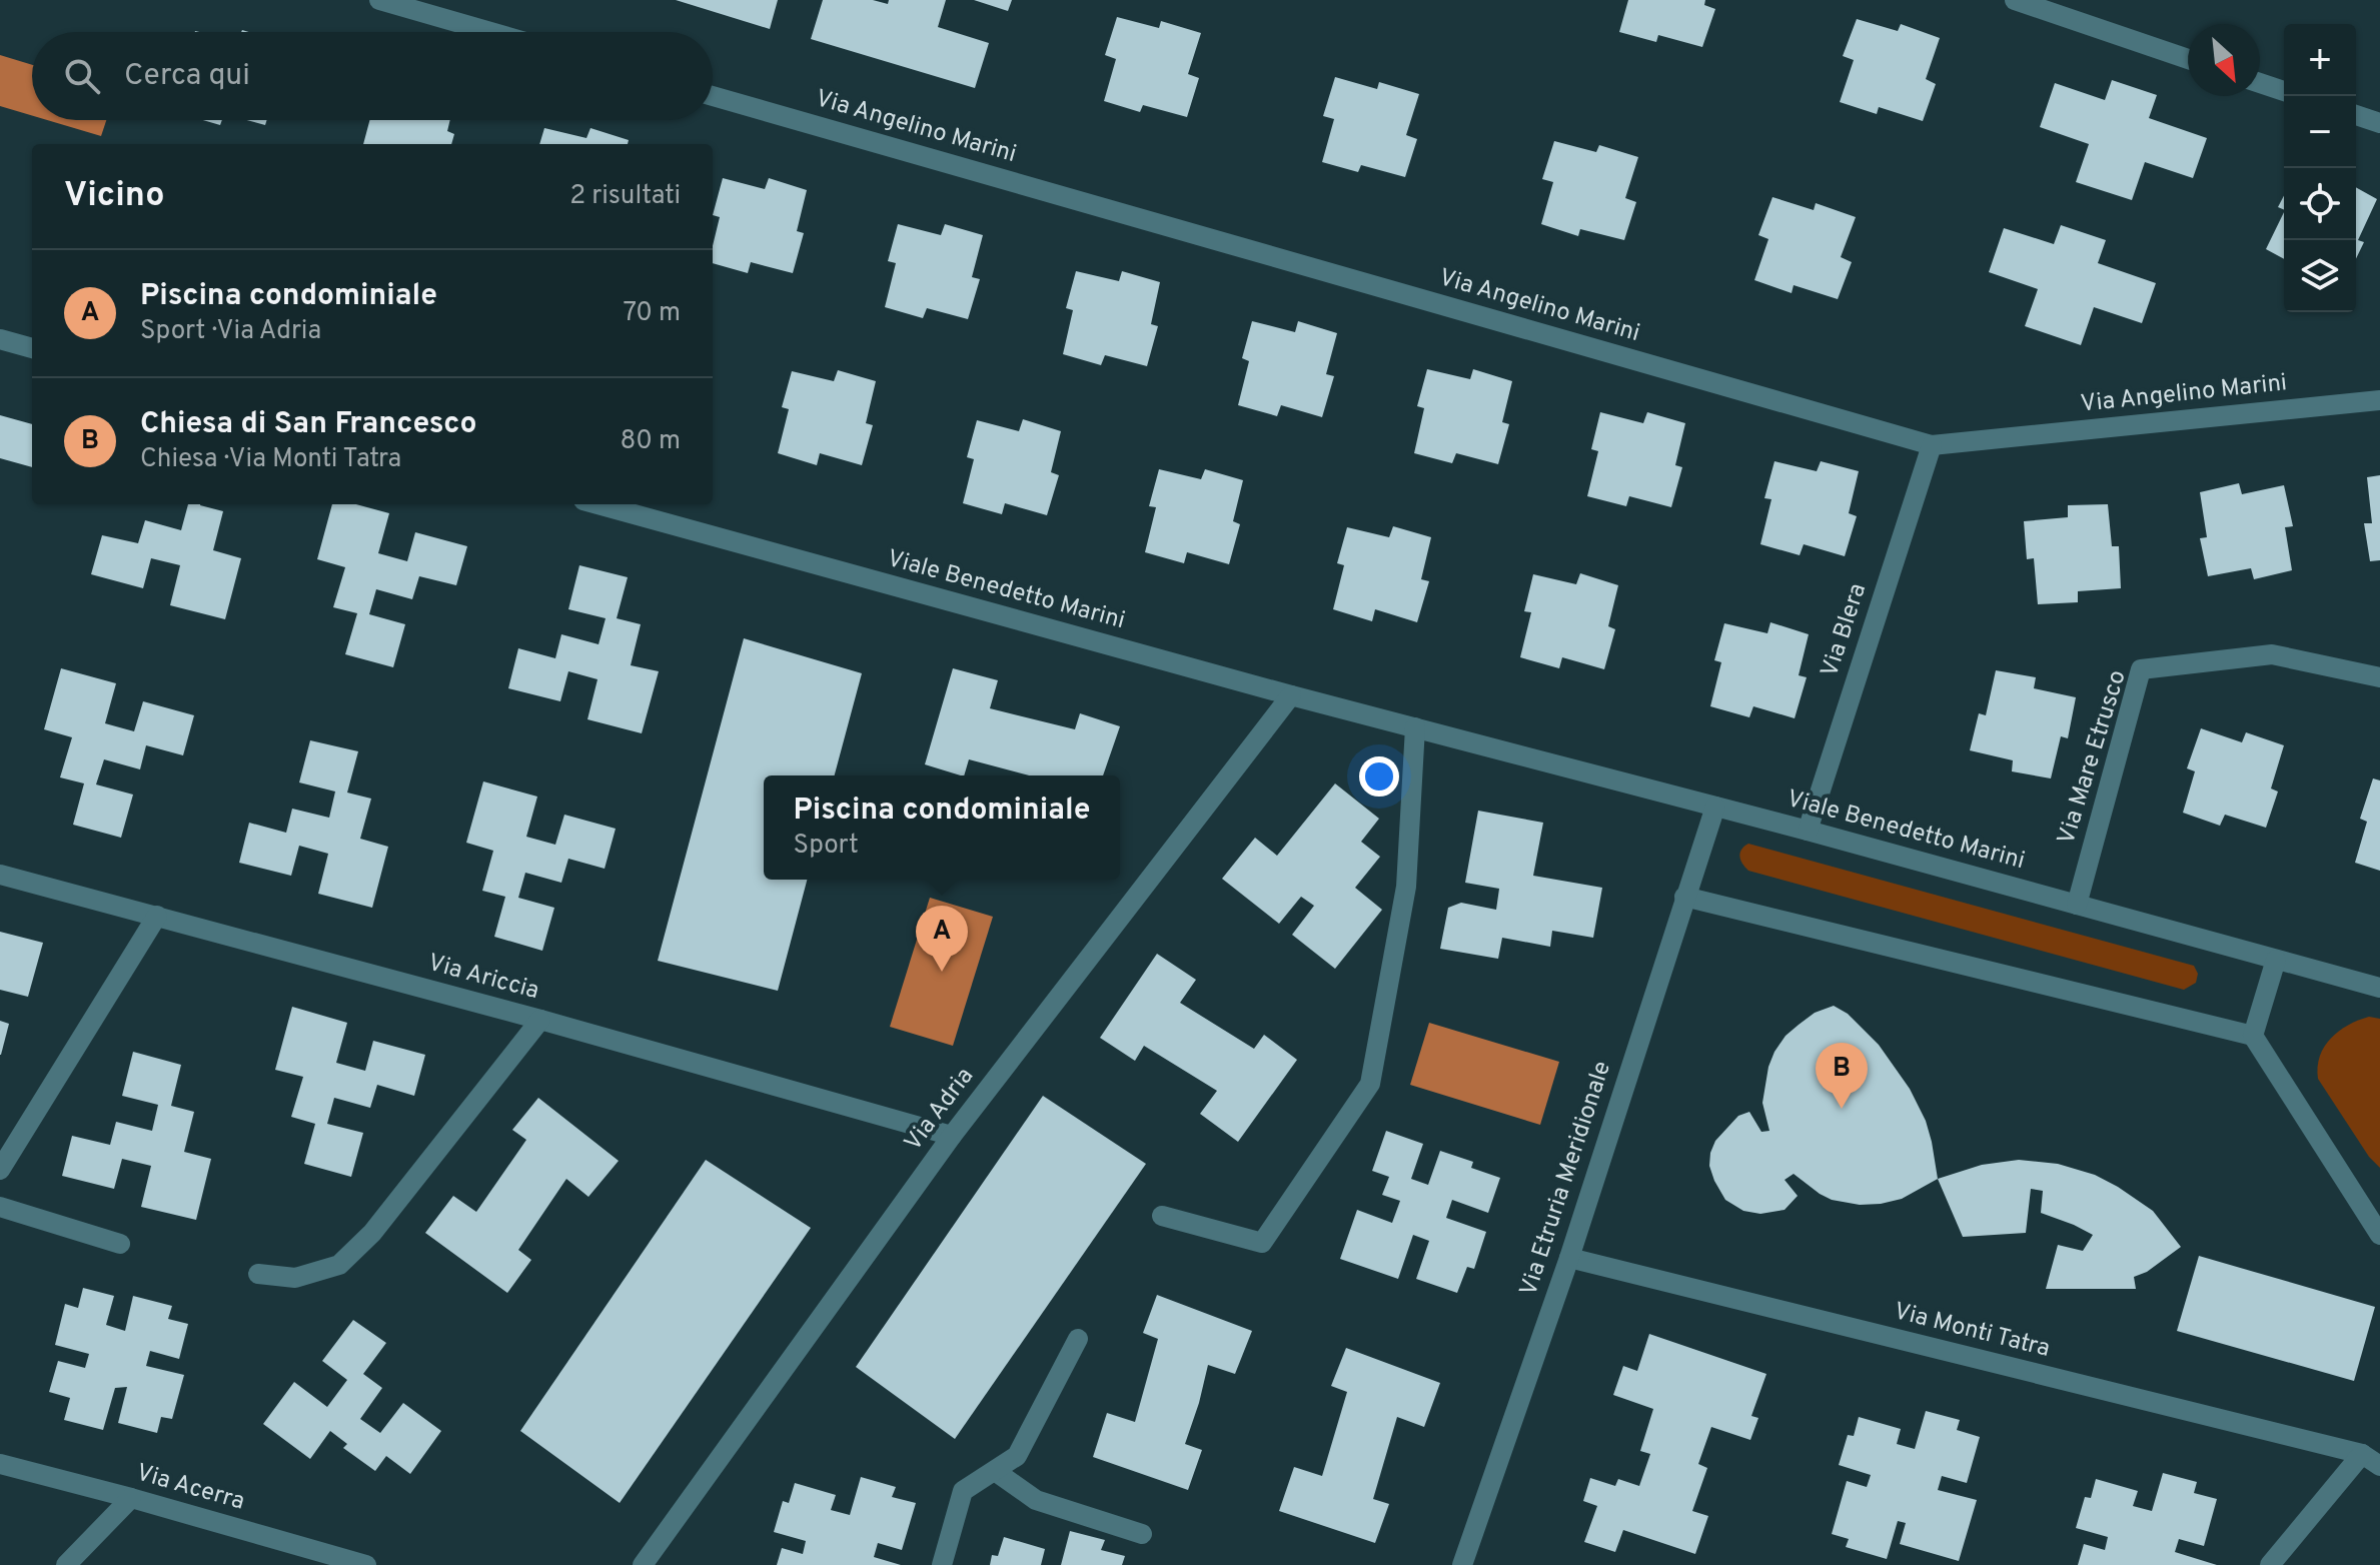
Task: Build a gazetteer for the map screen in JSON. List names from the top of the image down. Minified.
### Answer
{"streets":{"street":["Via Angelino Marini","Viale Benedetto Marini","Via Blera","Via Mare Etrusco","Via Ariccia","Via Adria","Via Etruria Meridionale","Via Monti Tatra","Via Acerra"]},"crossings":[["Via Angelino Marini","Via Blera"],["Viale Benedetto Marini","Via Blera"],["Viale Benedetto Marini","Via Mare Etrusco"],["Viale Benedetto Marini","Via Adria"],["Viale Benedetto Marini","Via Etruria Meridionale"],["Via Ariccia","Via Adria"],["Via Etruria Meridionale","Via Monti Tatra"]],"north":"bottom right","page":{"map_buttons":["+","−"],"search":"Cerca qui","heading":["Vicino","2 risultati"],"list":[{"mark":"A","name":"Piscina condominiale","note":"Sport · Via Adria","value":"70 m"},{"mark":"B","name":"Chiesa di San Francesco","note":"Chiesa · Via Monti Tatra","value":"80 m"}],"popup":["Piscina condominiale","Sport"],"pins":["A","B"]}}
